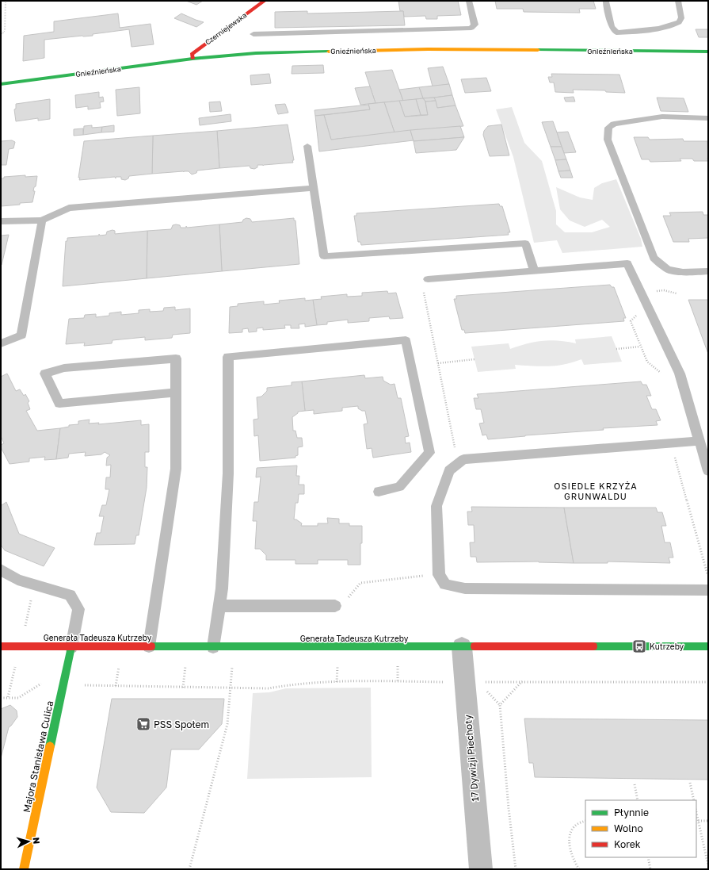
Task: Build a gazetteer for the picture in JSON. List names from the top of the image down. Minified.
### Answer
{"streets":{"street":["Czerniejewska","Gnieźnieńska","Generała Tadeusza Kutrzeby","Majora Stanisława Culica","17 Dywizji Piechoty"]},"crossings":[["Czerniejewska","Gnieźnieńska"],["Generała Tadeusza Kutrzeby","Majora Stanisława Culica"],["Generała Tadeusza Kutrzeby","17 Dywizji Piechoty"]],"districts":["OSIEDLE KRZYŻA GRUNWALDU"],"places":{"bus stop":["Kutrzeby"],"supermarket":["PSS Społem"]},"legend":["Płynnie","Wolno","Korek"],"north":"right"}
